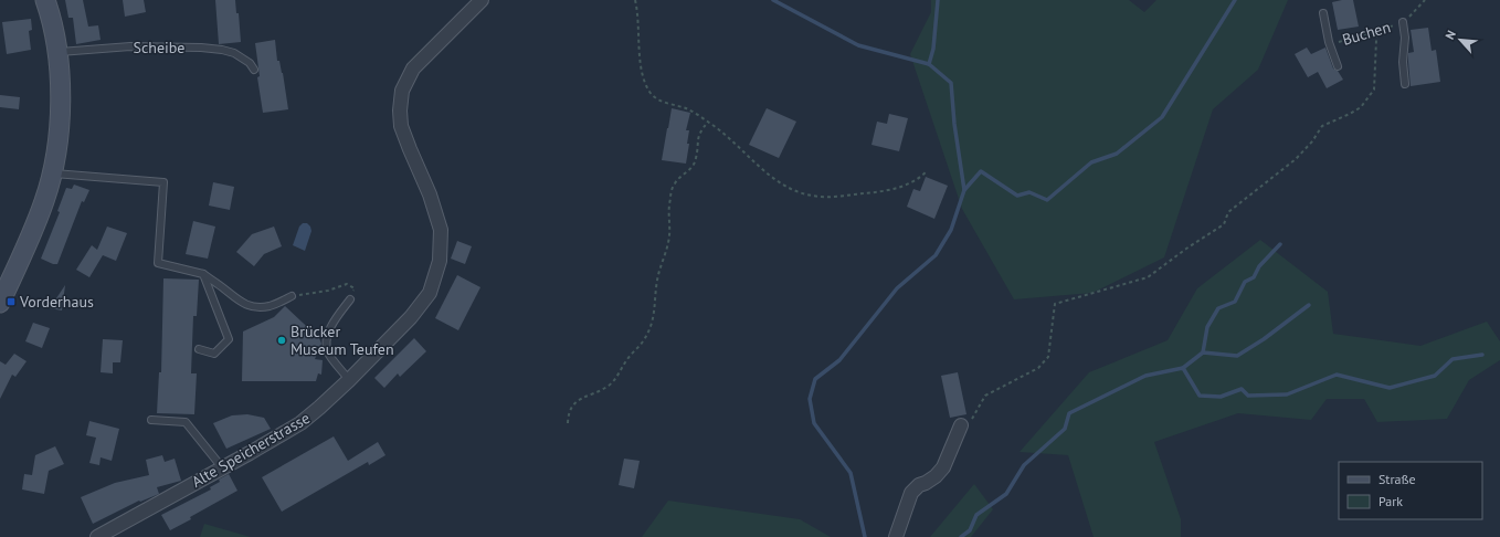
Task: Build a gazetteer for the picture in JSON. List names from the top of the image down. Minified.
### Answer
{"streets":{"street":["Alte Speicherstrasse"],"lane":["Buchen","Scheibe"]},"places":{"transit":["Vorderhaus"],"other":["Brücker Museum Teufen"]},"legend":["Straße","Park"],"north":"top left"}
